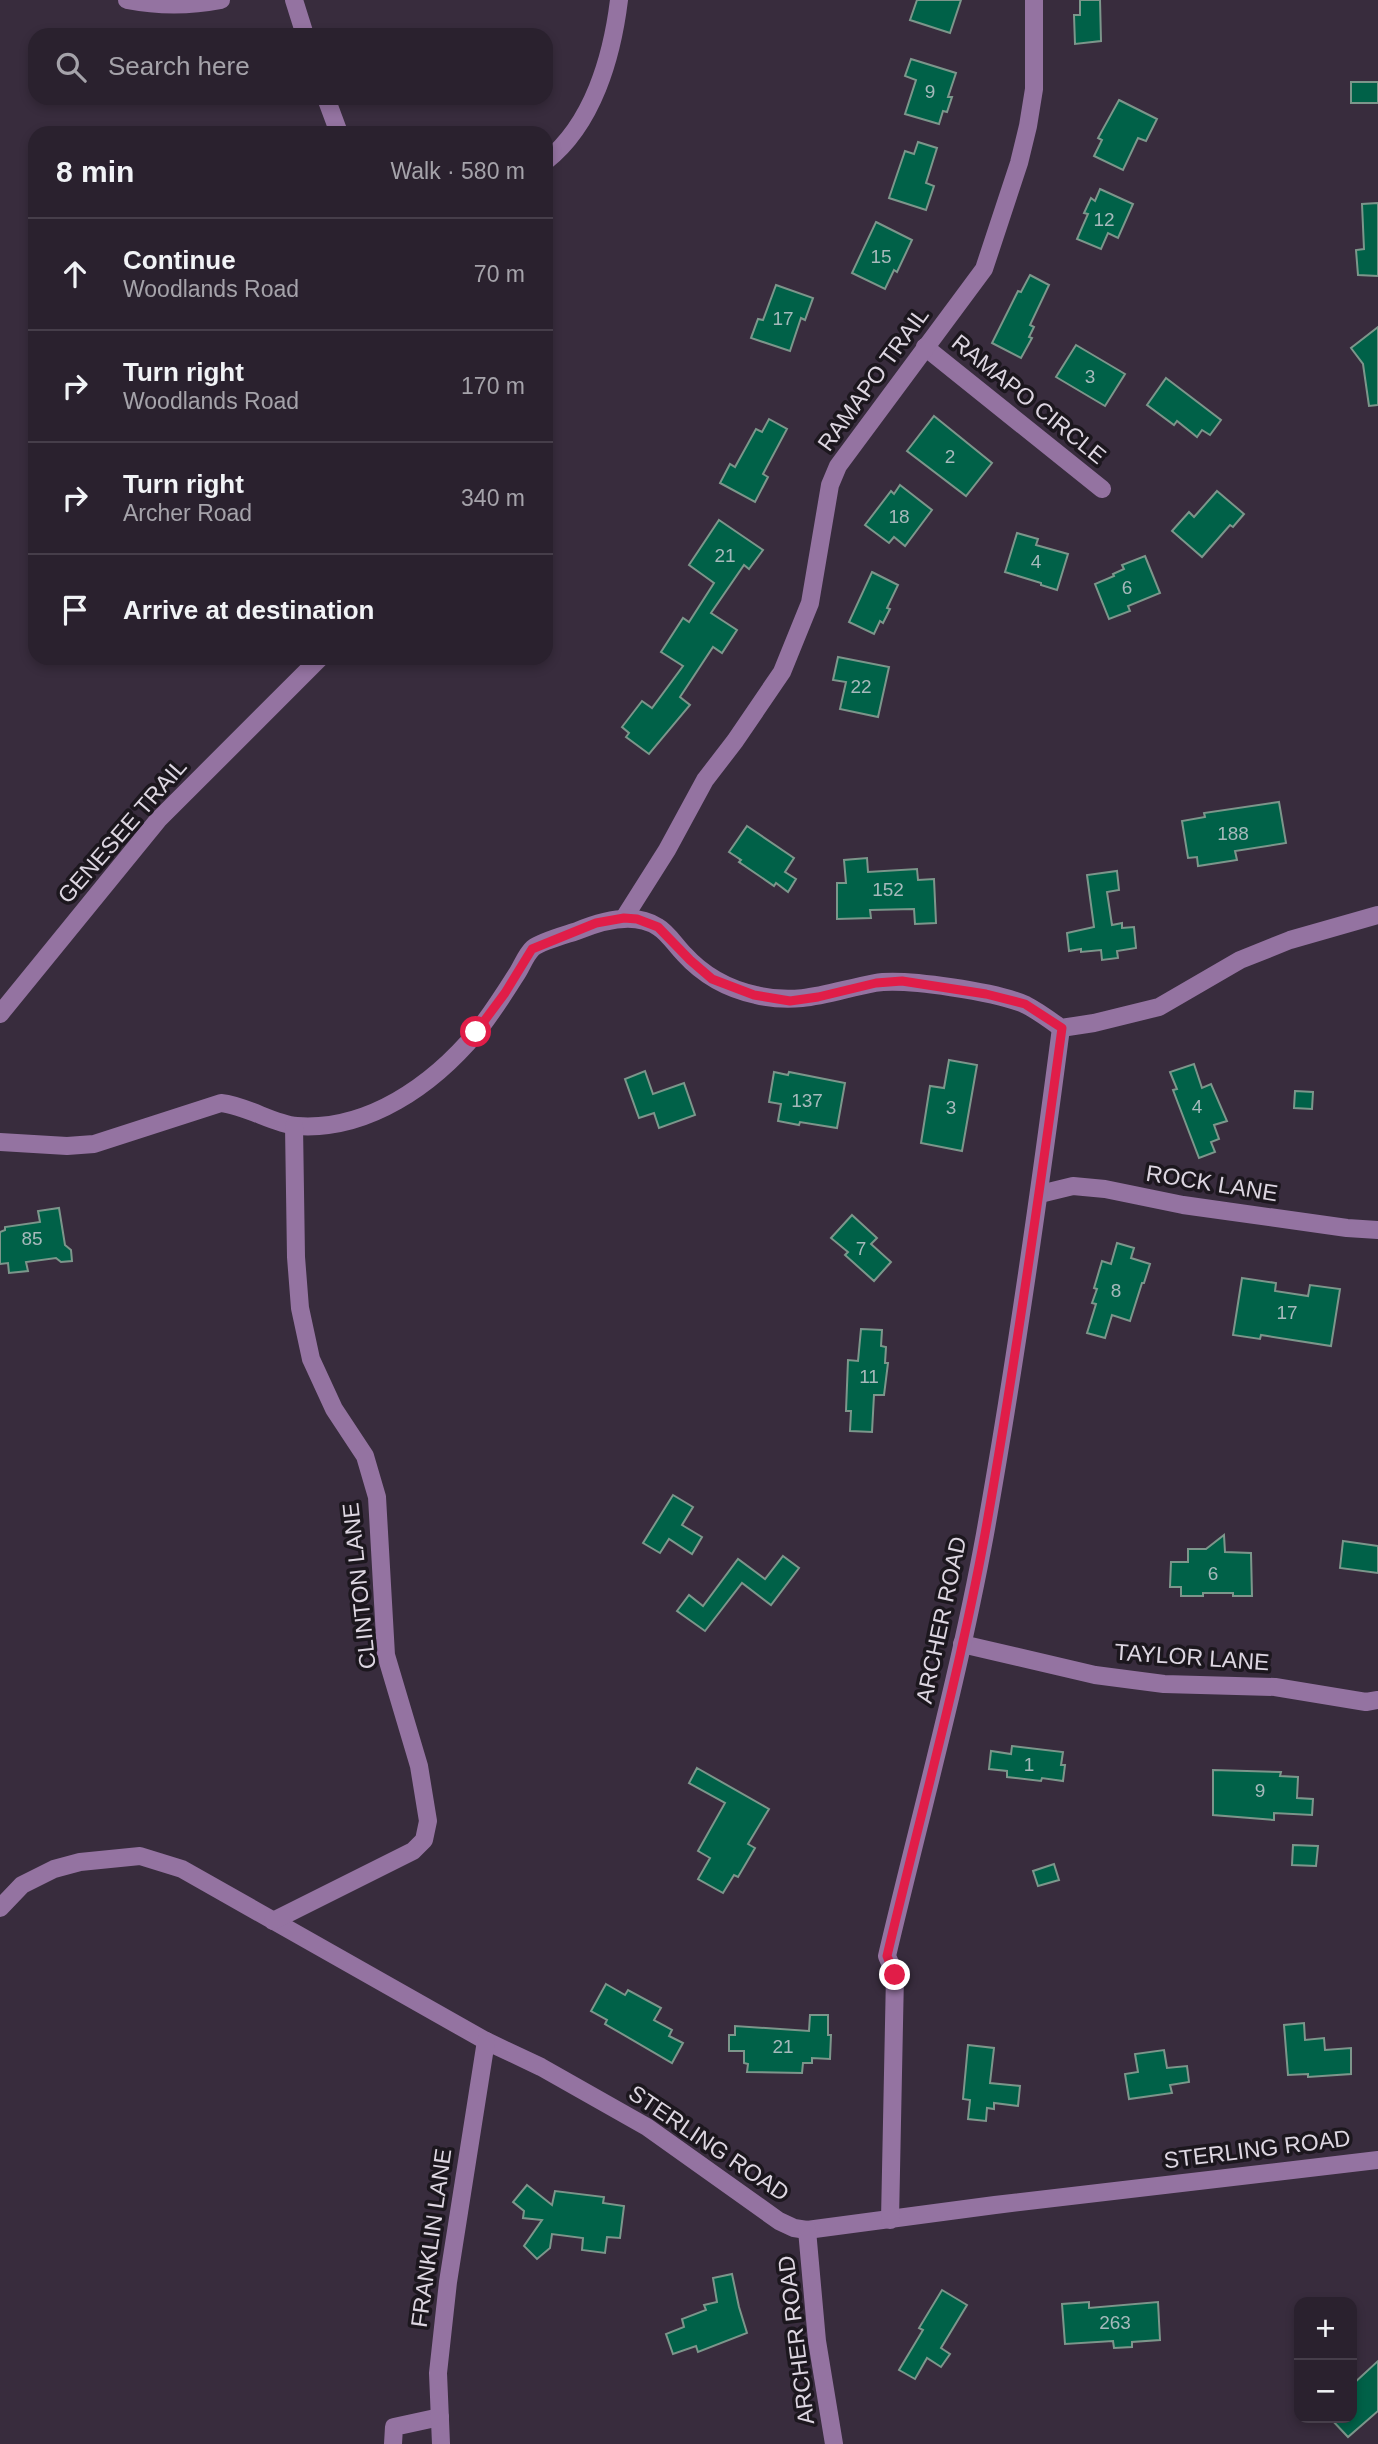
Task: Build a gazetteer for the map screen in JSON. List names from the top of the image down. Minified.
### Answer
{"streets":{"street":["RAMAPO TRAIL","RAMAPO CIRCLE","GENESEE TRAIL","ROCK LANE","CLINTON LANE","ARCHER ROAD","TAYLOR LANE","STERLING ROAD","FRANKLIN LANE"]},"crossings":[["RAMAPO TRAIL","RAMAPO CIRCLE"],["ROCK LANE","ARCHER ROAD"],["CLINTON LANE","STERLING ROAD"],["ARCHER ROAD","TAYLOR LANE"],["ARCHER ROAD","STERLING ROAD"],["STERLING ROAD","FRANKLIN LANE"]],"house_numbers":["9","12","15","17","3","2","18","21","4","6","22","188","152","137","4","3","85","7","8","17","11","6","1","9","21","263"],"page":{"search":"Search here","heading":["8 min","Walk · 580 m"],"list":[["Continue","Woodlands Road","70 m"],["Turn right","Woodlands Road","170 m"],["Turn right","Archer Road","340 m"],"Arrive at destination"],"map_buttons":["+","−"]}}
